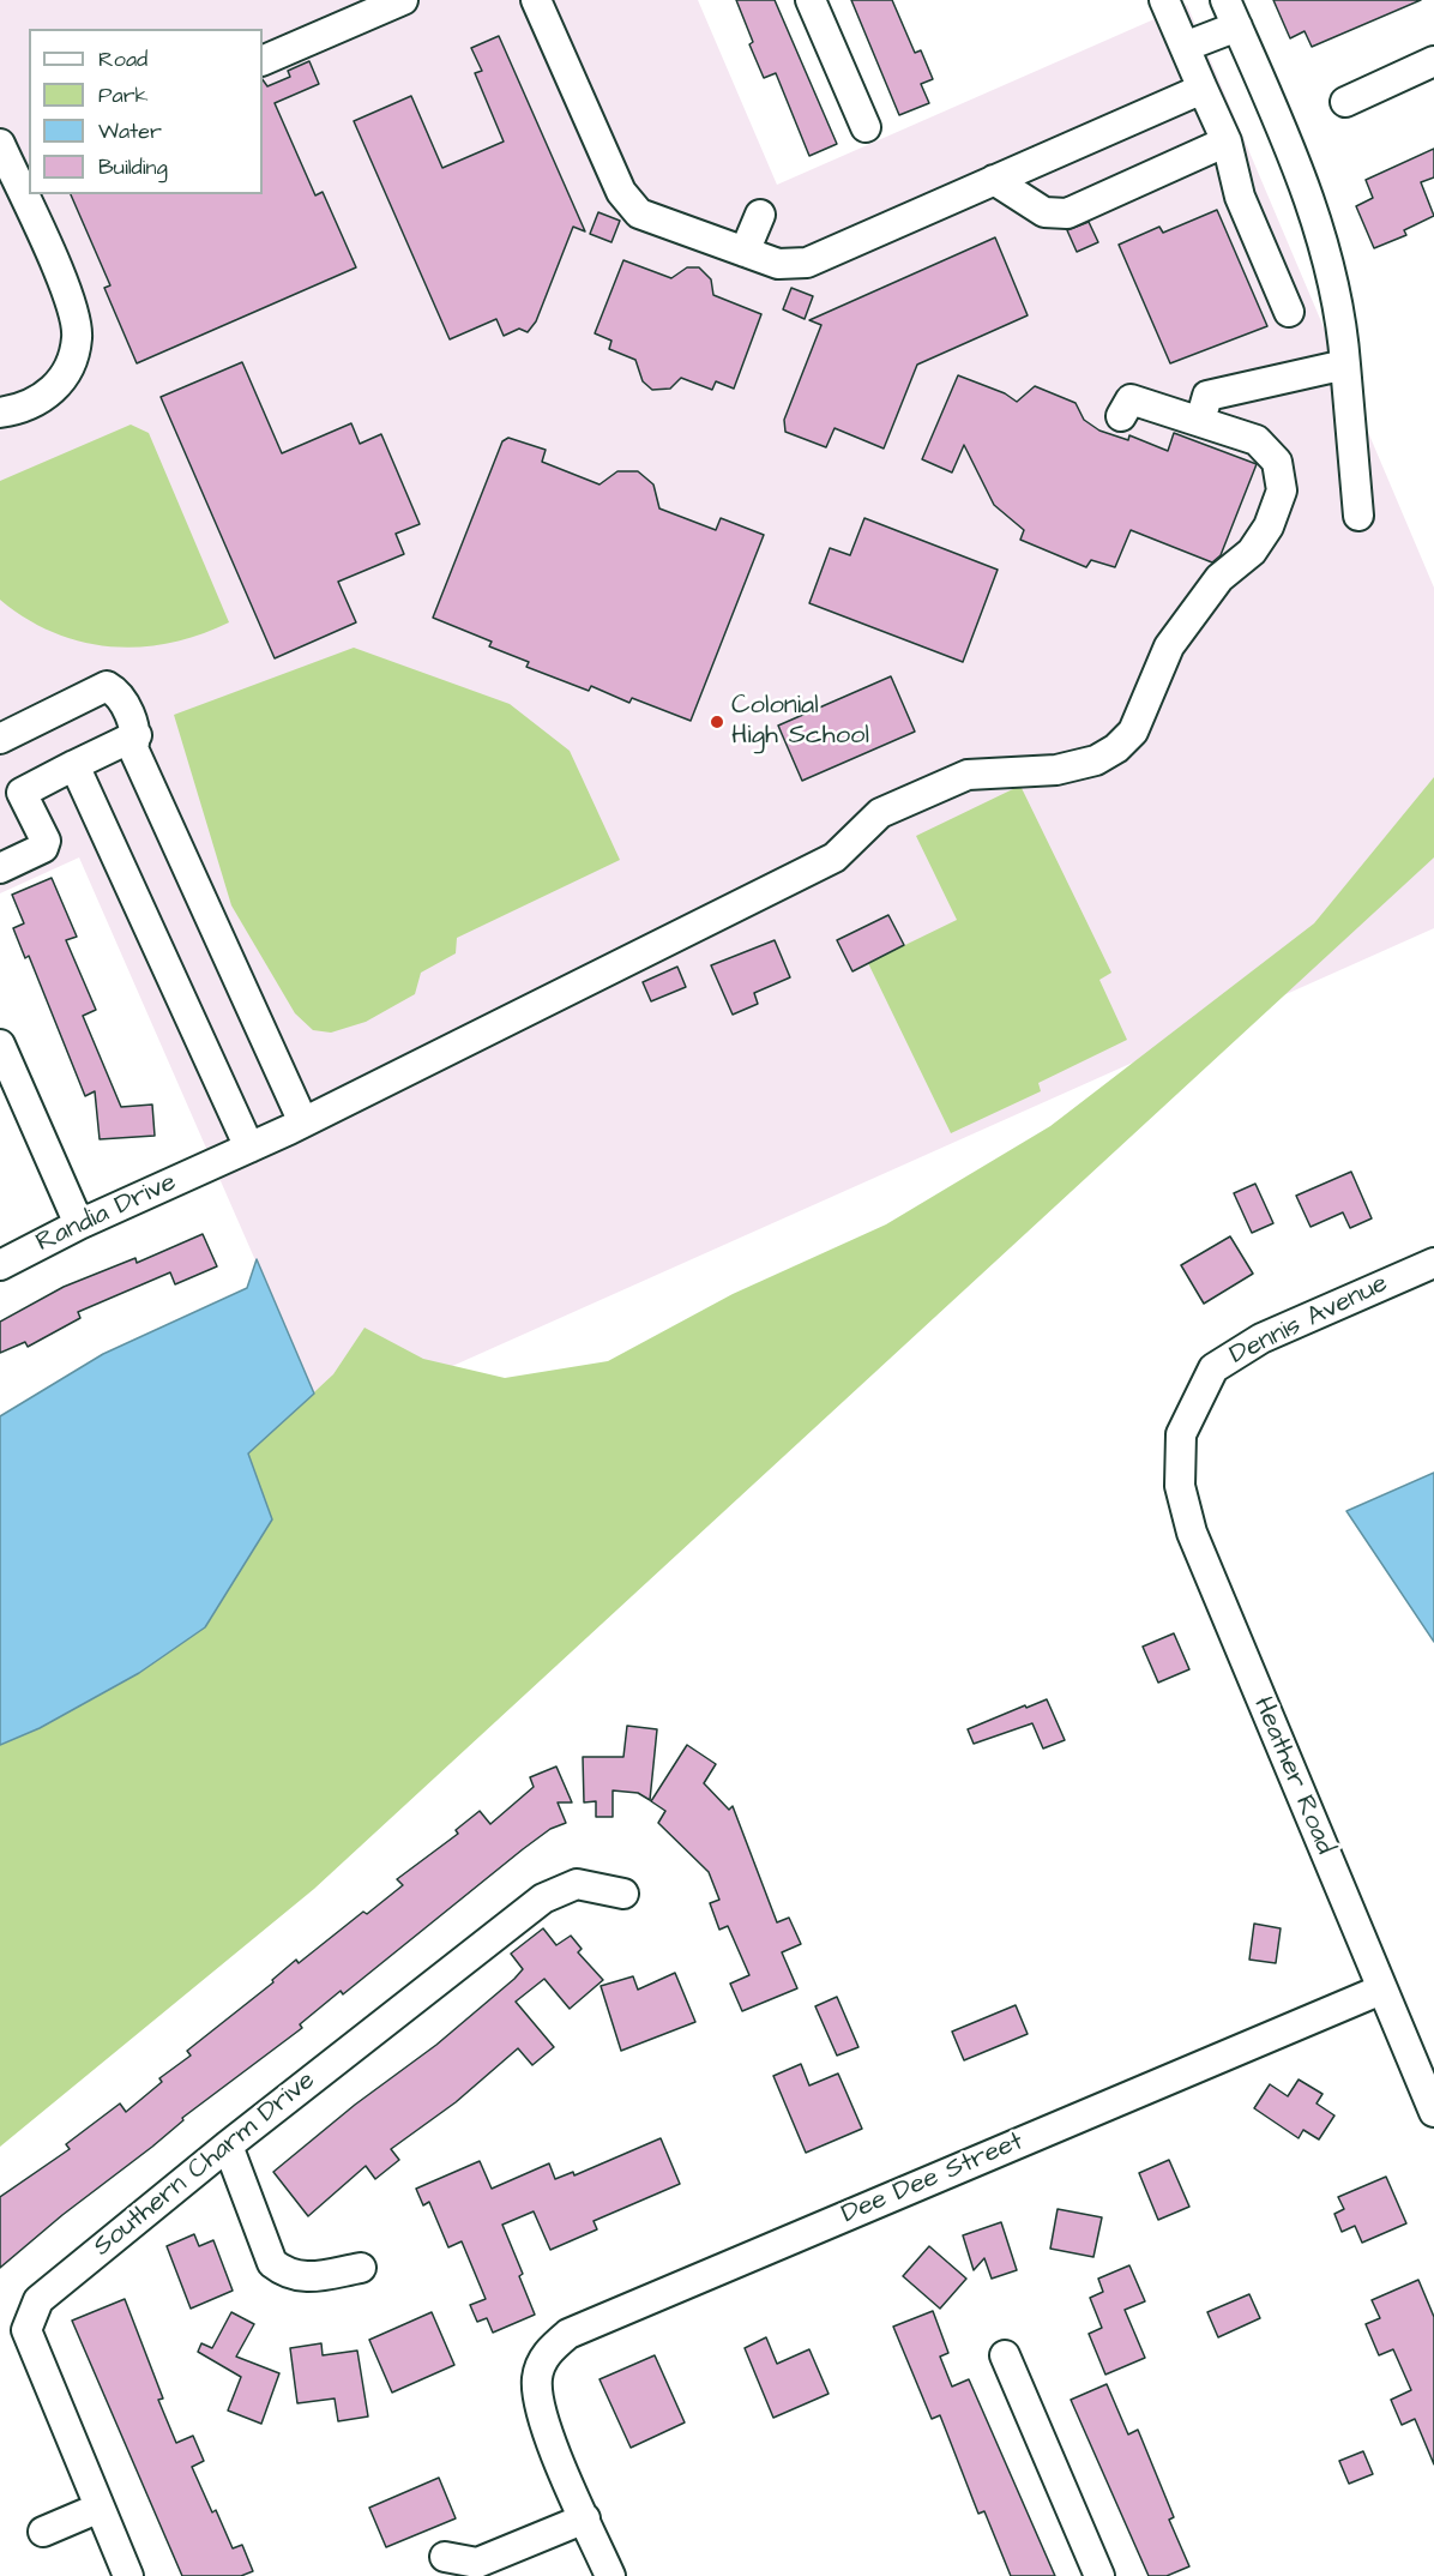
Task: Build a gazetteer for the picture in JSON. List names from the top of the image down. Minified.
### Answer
{"streets":{"street":["Randia Drive","Dennis Avenue","Heather Road","Southern Charm Drive","Dee Dee Street"]},"crossings":[["Dennis Avenue","Heather Road"],["Heather Road","Dee Dee Street"]],"places":["Colonial High School"],"legend":["Road","Park","Water","Building"]}
